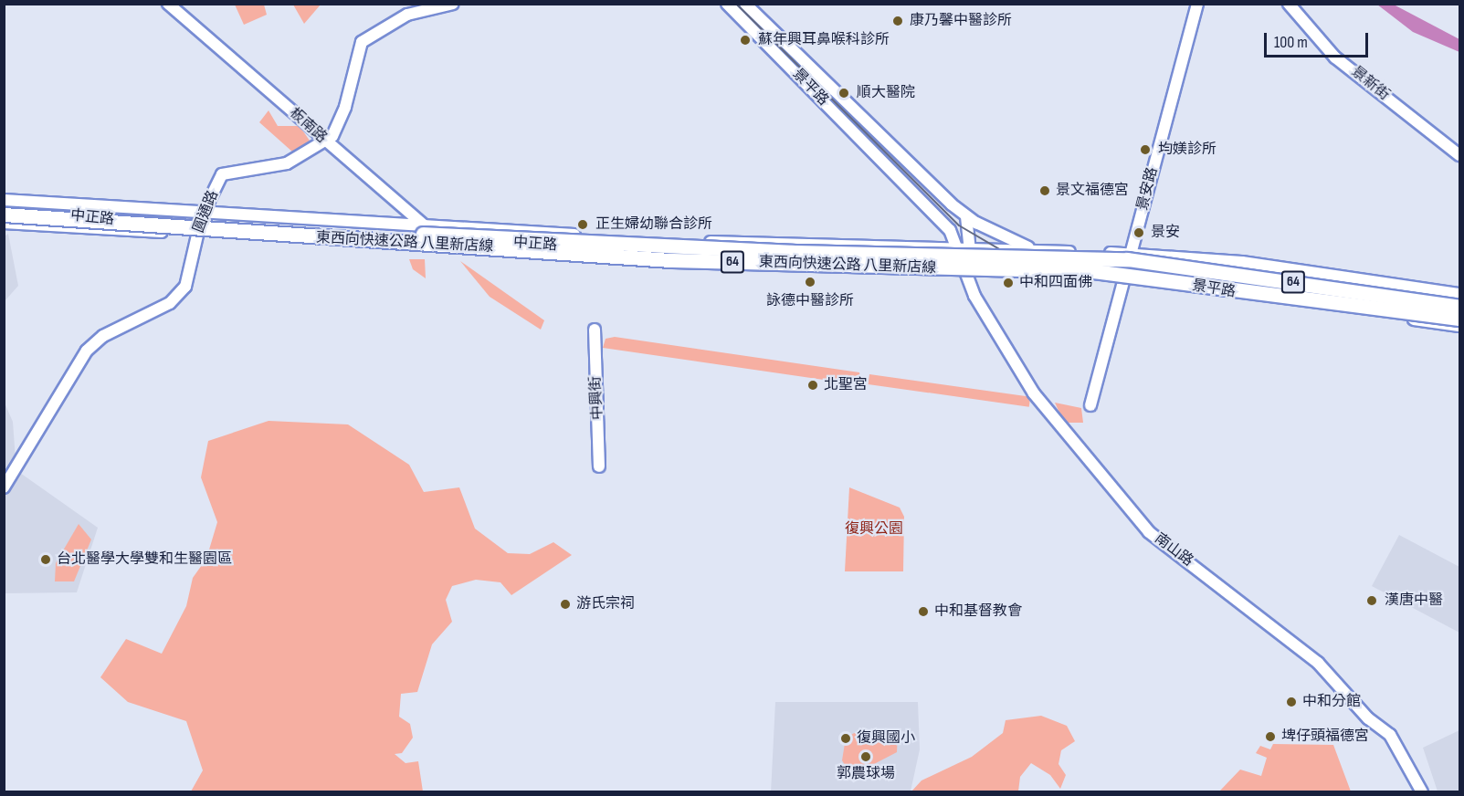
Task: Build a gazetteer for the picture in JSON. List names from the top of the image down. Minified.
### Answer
{"streets":{"highway":["東西向快速公路 八里新店線","64"],"main road":["景新街","景平路","板南路","景安路","圓通路","中正路","中興街","南山路"]},"crossings":[["景平路","景安路"],["景平路","中正路"],["景平路","東西向快速公路 八里新店線"],["景平路","南山路"],["板南路","圓通路"],["板南路","中正路"],["景安路","東西向快速公路 八里新店線"],["圓通路","中正路"],["中正路","東西向快速公路 八里新店線"],["中正路","南山路"]],"parks":["復興公園"],"places":["康乃馨中醫診所","蘇年興耳鼻喉科診所","順大醫院","均媄診所","景文福德宮","正生婦幼聯合診所","景安","詠德中醫診所","中和四面佛","北聖宮","台北醫學大學雙和生醫園區","漢唐中醫","游氏宗祠","中和基督教會","中和分館","埤仔頭福德宮","復興國小","郭農球場"],"scale_bar":"100 m"}
